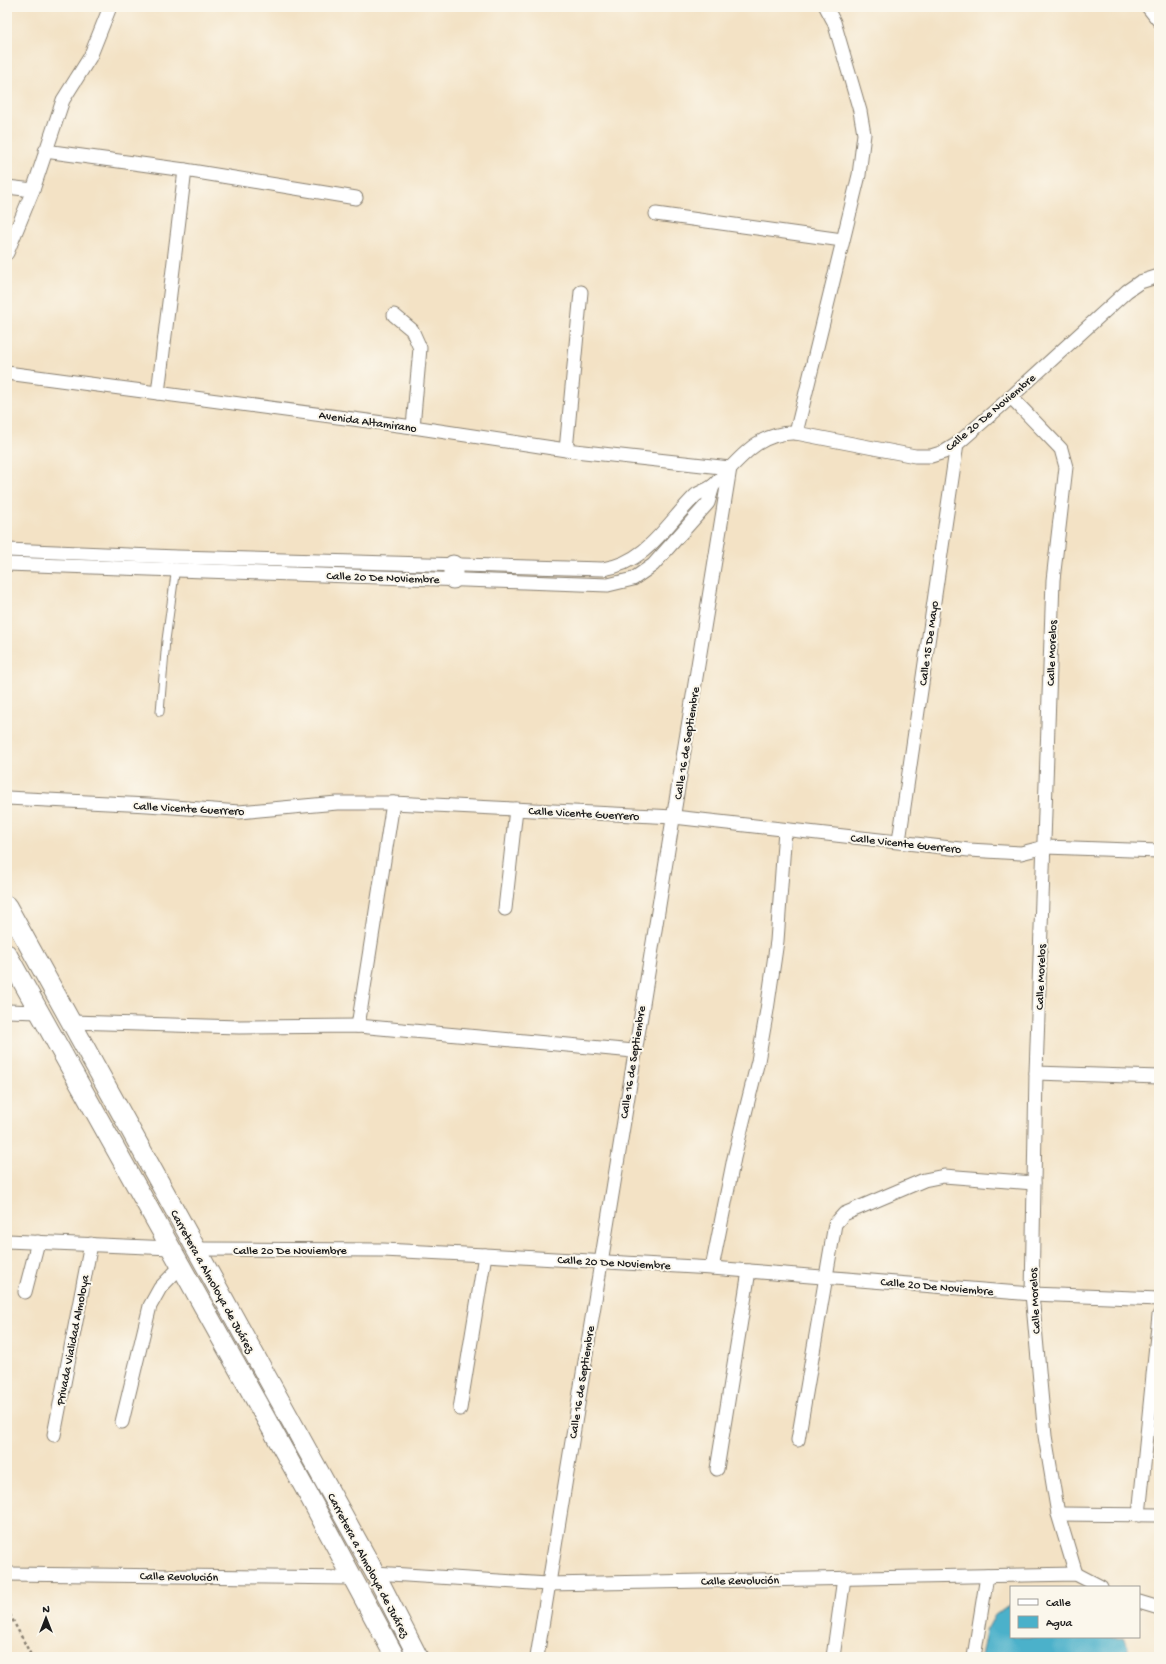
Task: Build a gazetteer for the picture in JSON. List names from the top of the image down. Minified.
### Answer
{"streets":{"main road":["Carretera a Almoloya de Juárez"],"street":["Calle 20 De Noviembre","Avenida Altamirano","Calle 15 De Mayo","Calle Morelos","Calle 16 de Septiembre","Calle Vicente Guerrero","Privada Vialidad Almoloya","Calle Revolución"]},"crossings":[["Calle 20 De Noviembre","Avenida Altamirano"],["Calle 20 De Noviembre","Calle 15 De Mayo"],["Calle 20 De Noviembre","Calle Morelos"],["Calle 20 De Noviembre","Calle 16 de Septiembre"],["Calle 20 De Noviembre","Carretera a Almoloya de Juárez"],["Avenida Altamirano","Calle 16 de Septiembre"],["Calle 15 De Mayo","Calle Vicente Guerrero"],["Calle Morelos","Calle Vicente Guerrero"],["Calle Morelos","Calle Revolución"],["Calle 16 de Septiembre","Calle Vicente Guerrero"],["Calle 16 de Septiembre","Calle Revolución"],["Carretera a Almoloya de Juárez","Calle Revolución"]],"legend":["Calle","Agua"],"north":"top"}
